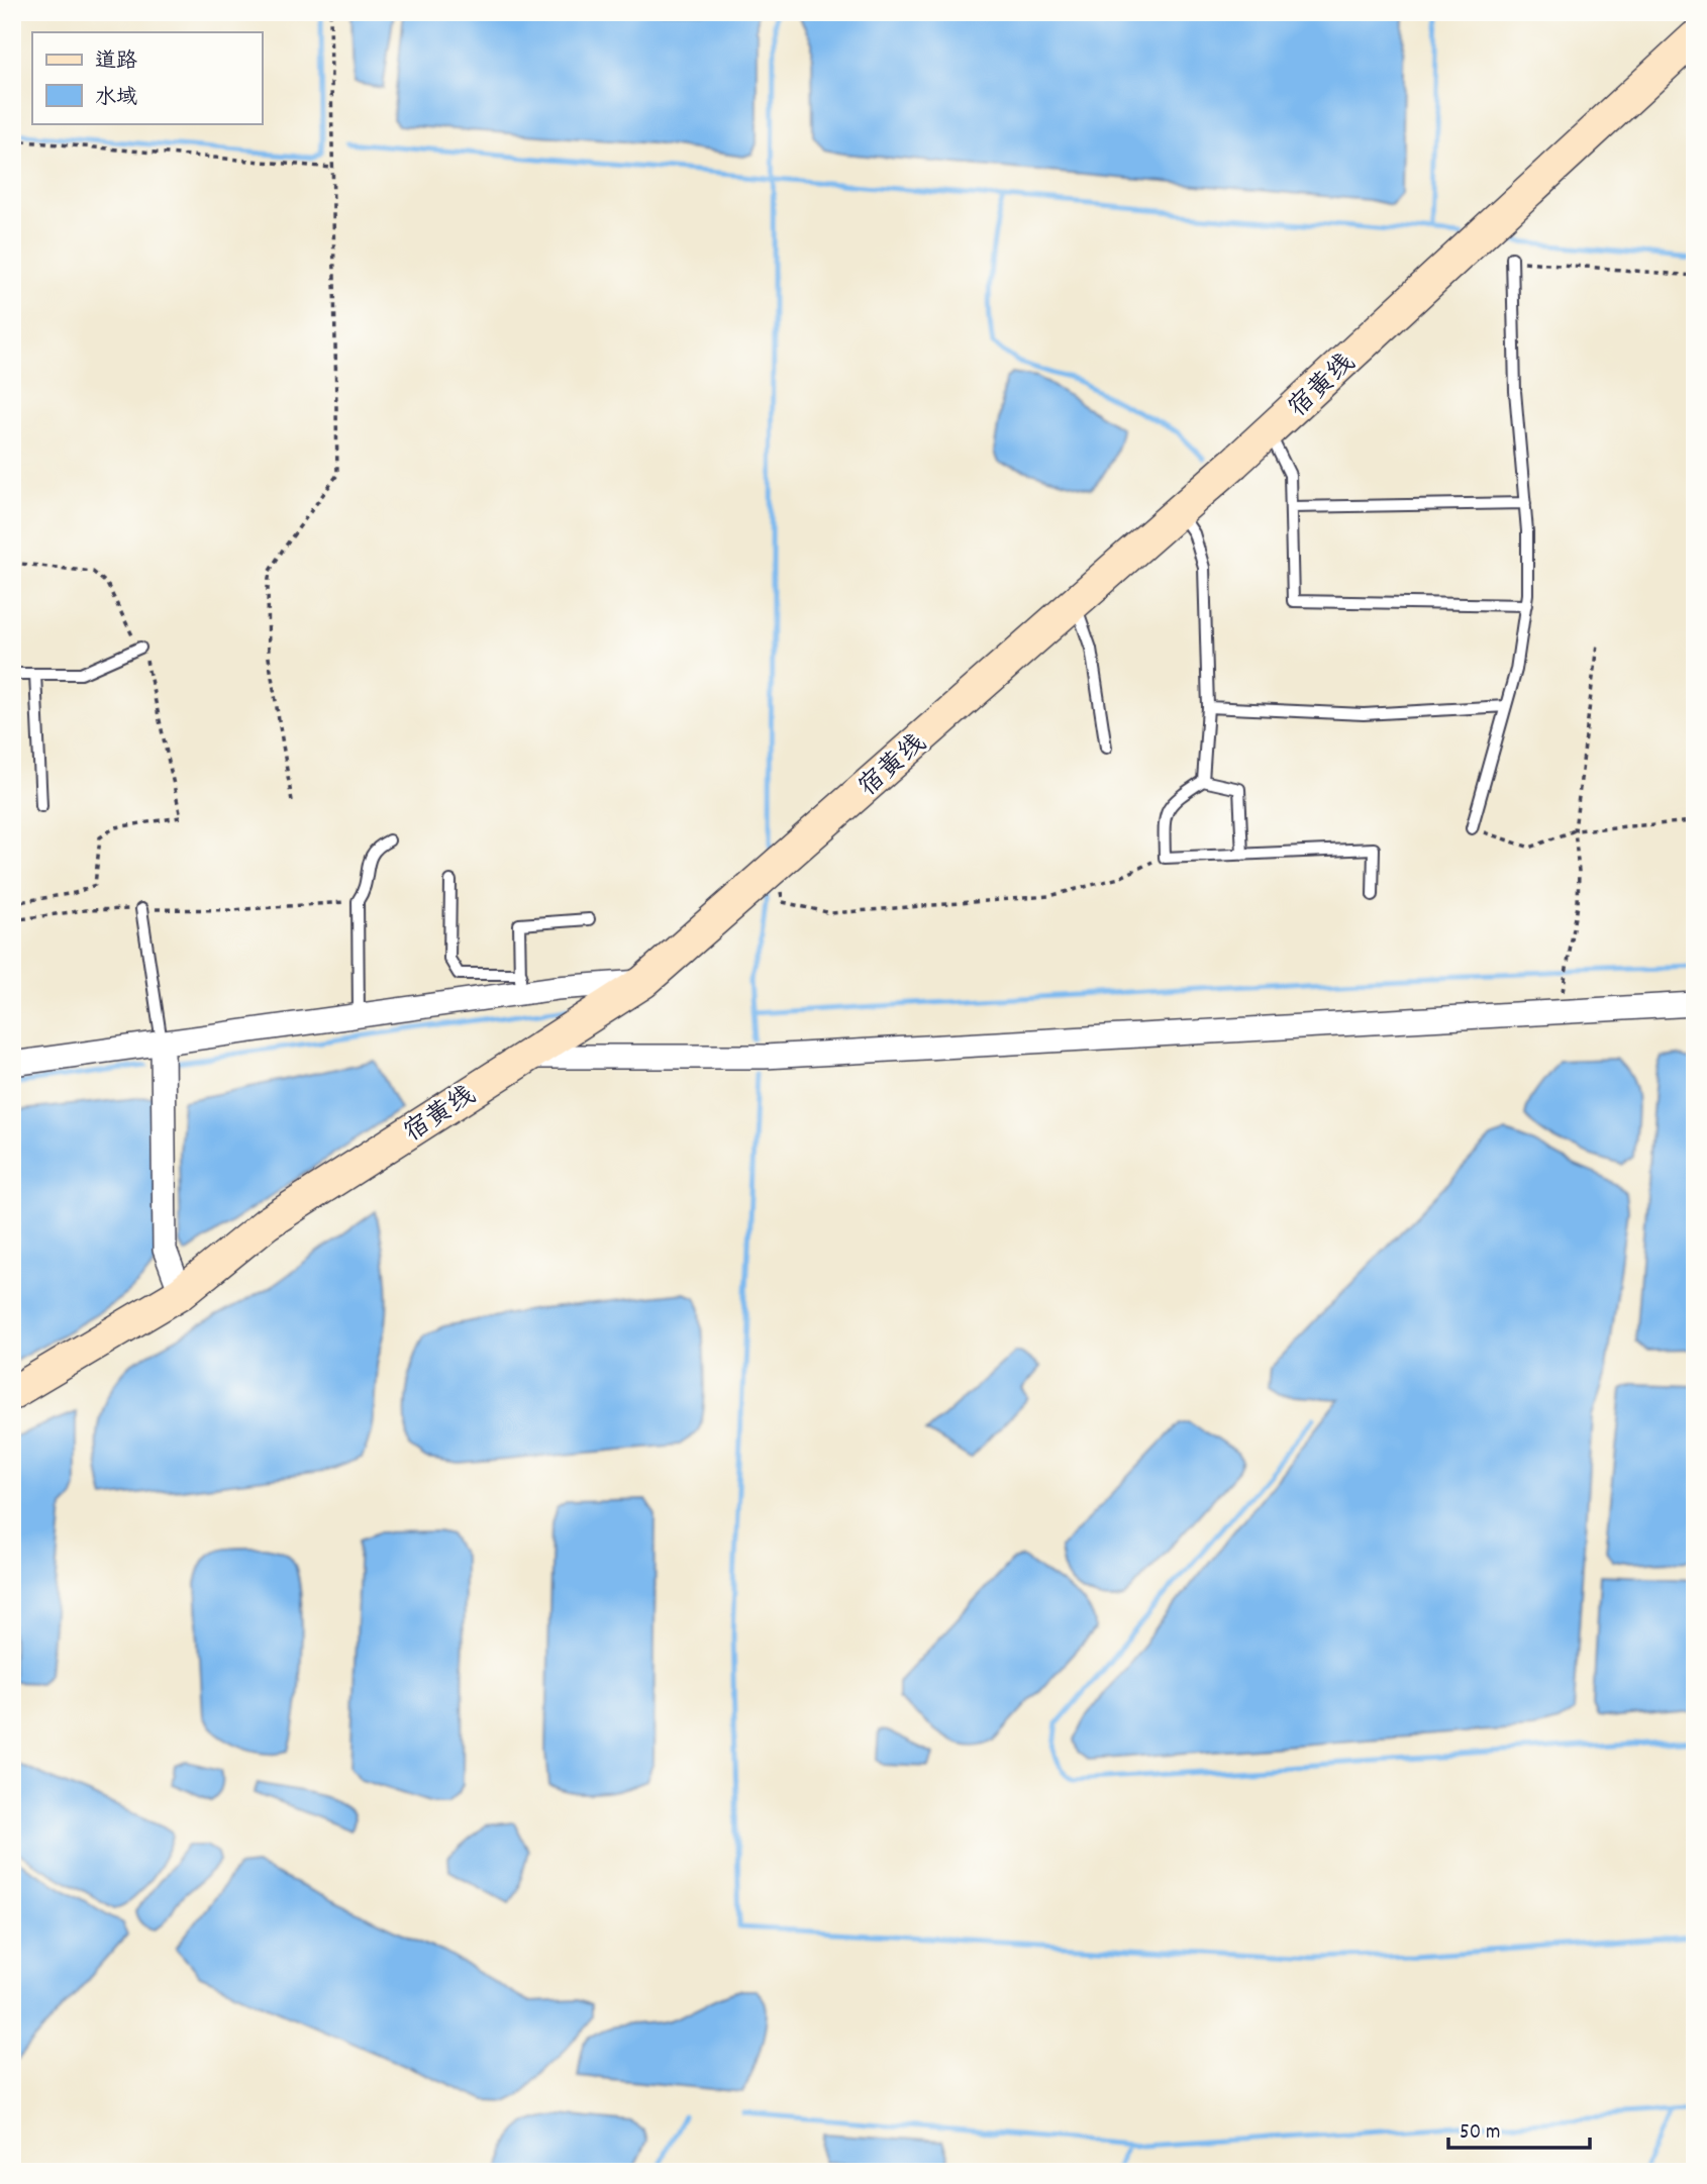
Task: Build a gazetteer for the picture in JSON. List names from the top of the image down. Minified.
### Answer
{"streets":{"main road":["宿黄线"]},"legend":["道路","水域"],"scale_bar":"50 m"}
